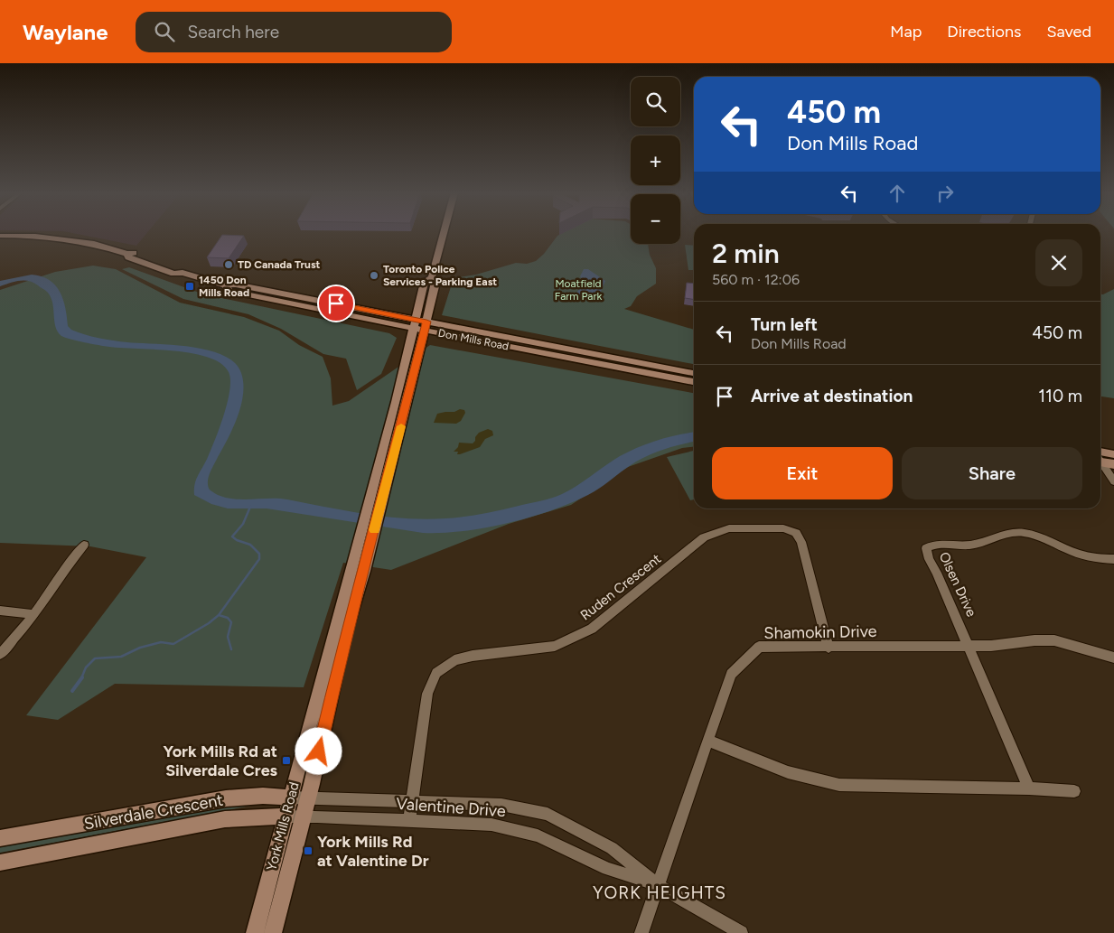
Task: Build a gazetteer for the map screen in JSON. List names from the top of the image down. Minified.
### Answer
{"streets":{"main road":["Don Mills Road","Silverdale Crescent","York Mills Road"],"street":["Olsen Drive","Ruden Crescent","Shamokin Drive","Valentine Drive"]},"crossings":[["Don Mills Road","York Mills Road"],["Olsen Drive","Shamokin Drive"],["Ruden Crescent","Shamokin Drive"],["Ruden Crescent","Valentine Drive"],["Shamokin Drive","Valentine Drive"],["Valentine Drive","Silverdale Crescent"],["Valentine Drive","York Mills Road"],["Silverdale Crescent","York Mills Road"]],"districts":["YORK HEIGHTS"],"parks":["Moatfield Farm Park"],"places":{"other":["TD Canada Trust","Toronto Police Services - Parking East"],"transit":["1450 Don Mills Road","York Mills Rd at Silverdale Cres","York Mills Rd at Valentine Dr"]},"page":{"header":"Waylane","search":"Search here","nav":["Map","Directions","Saved"],"map_buttons":["+","−"],"turn":["450 m","Don Mills Road"],"heading":["2 min","560 m · 12:06"],"list":[{"name":"Turn left","note":"Don Mills Road","value":"450 m"},{"name":"Arrive at destination","value":"110 m"}],"buttons":["Exit","Share"]}}
